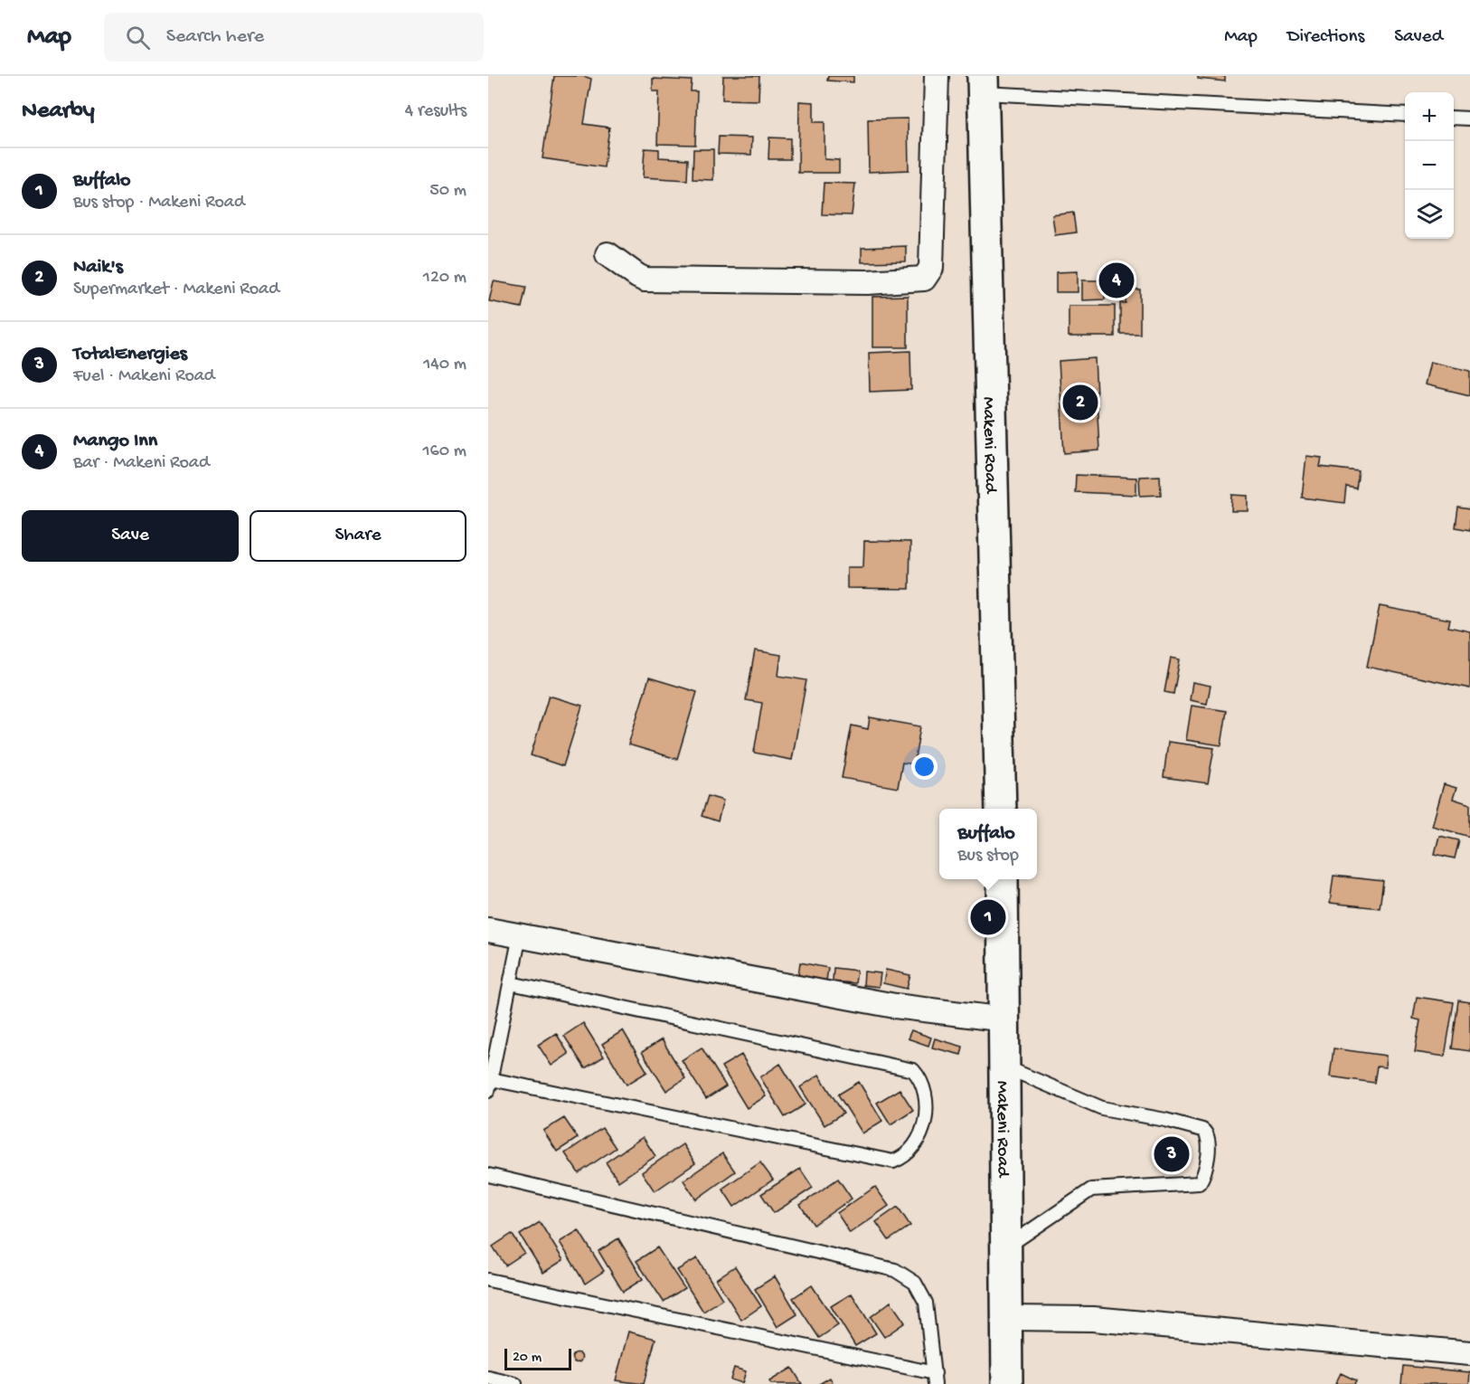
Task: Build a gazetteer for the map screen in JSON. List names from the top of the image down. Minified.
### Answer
{"streets":{"main road":["Makeni Road"]},"scale_bar":"20 m","page":{"header":"Map","search":"Search here","nav":["Map","Directions","Saved"],"heading":["Nearby","4 results"],"map_buttons":["+","−"],"list":[{"mark":"1","name":"Buffalo","note":"Bus stop · Makeni Road","value":"50 m"},{"mark":"2","name":"Naik's","note":"Supermarket · Makeni Road","value":"120 m"},{"mark":"3","name":"TotalEnergies","note":"Fuel · Makeni Road","value":"140 m"},{"mark":"4","name":"Mango Inn","note":"Bar · Makeni Road","value":"160 m"}],"pins":["4","2","1","3"],"buttons":["Save","Share"],"popup":["Buffalo","Bus stop"],"scale":"20 m"}}
